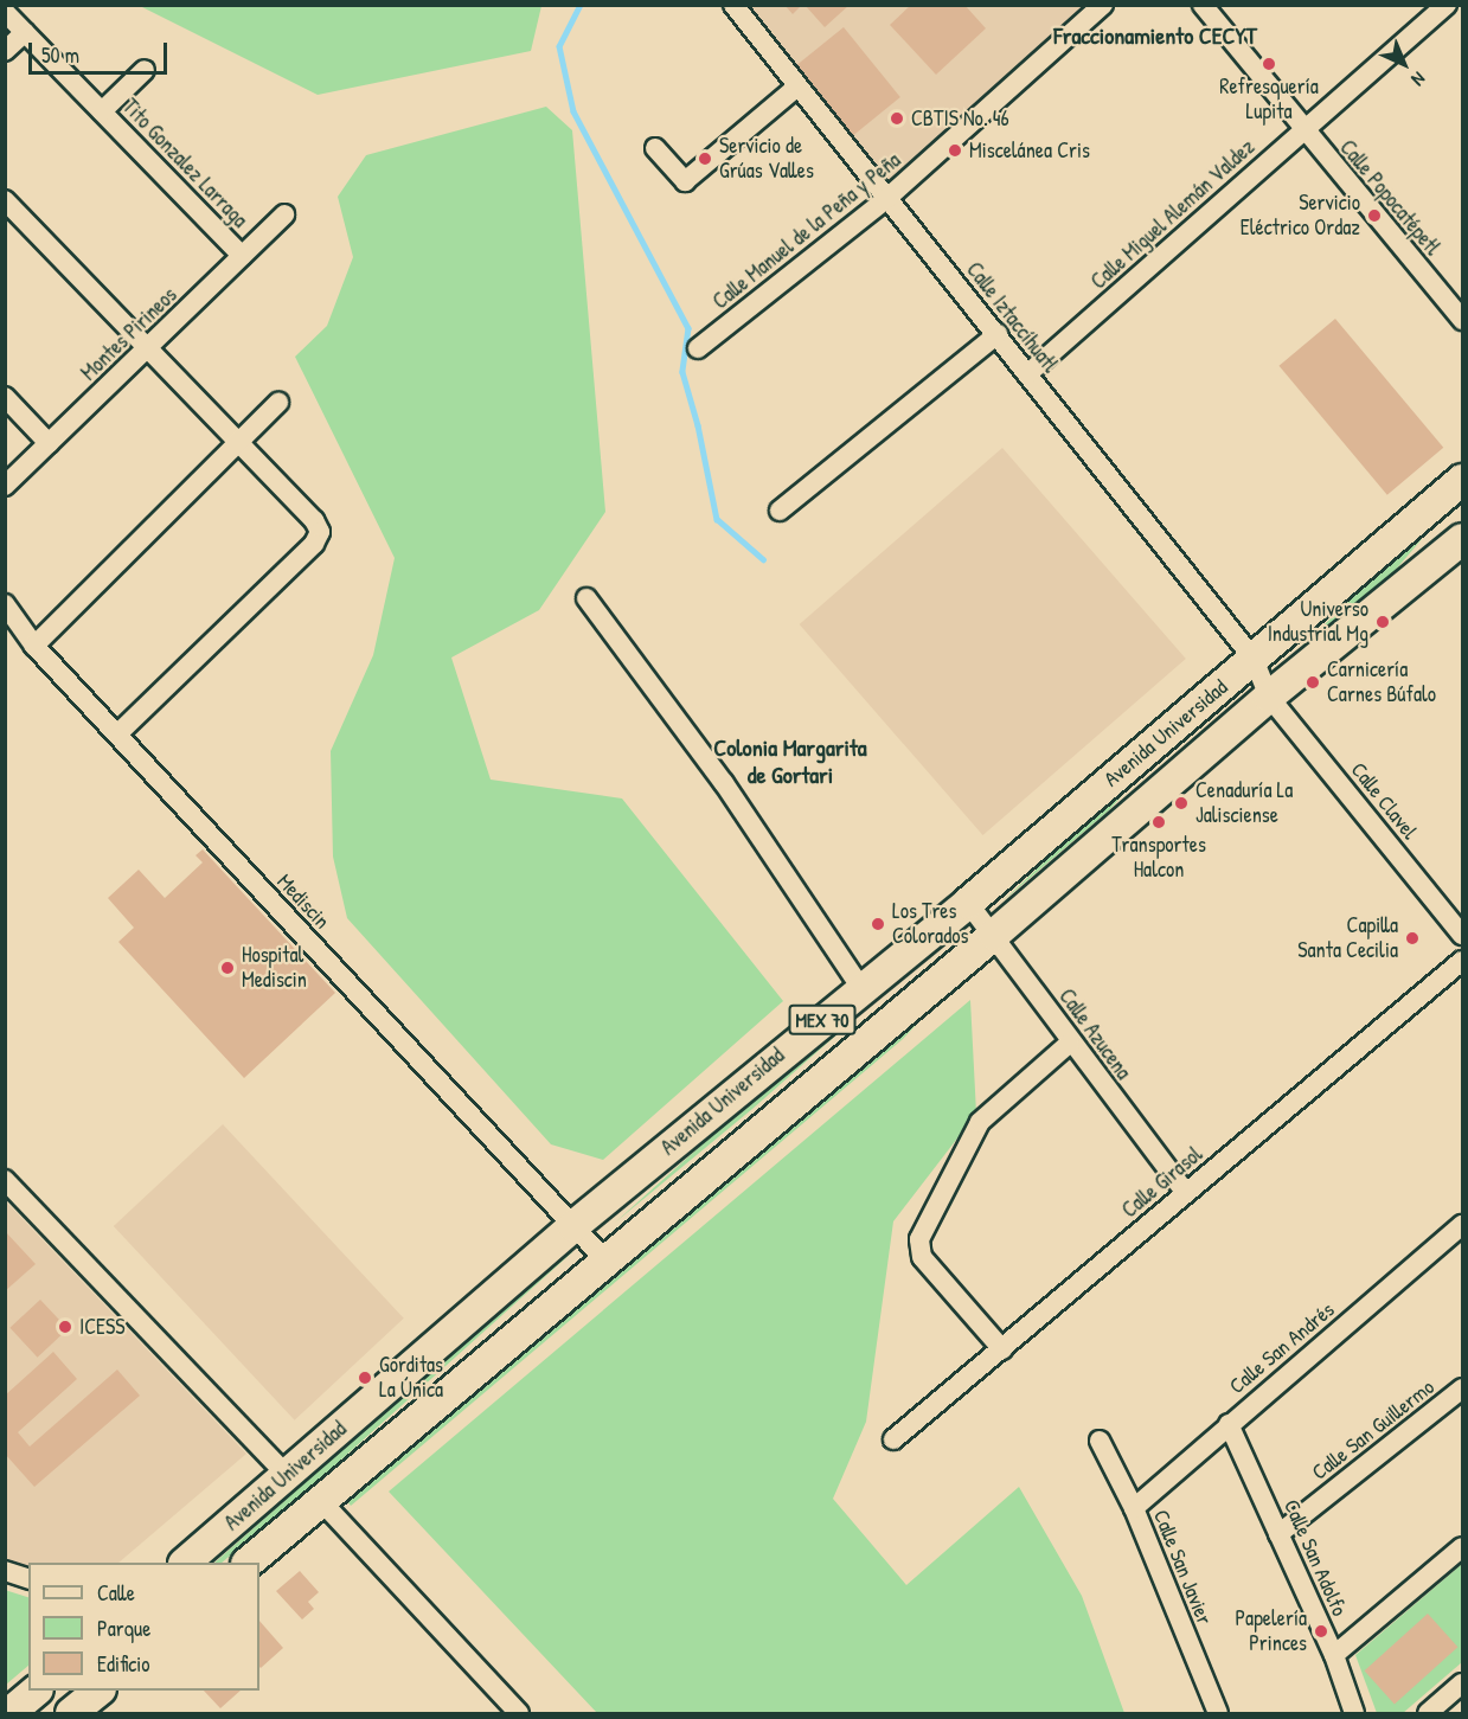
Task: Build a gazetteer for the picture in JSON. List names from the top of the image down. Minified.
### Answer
{"streets":{"main road":["Avenida Universidad","MEX 70"],"street":["Tito Gonzalez Larraga","Calle Popocatépetl","Calle Miguel Alemán Valdez","Calle Manuel de la Peña y Peña","Calle Iztaccíhuatl","Montes Pirineos","Calle Clavel","Mediscin","Calle Azucena","Calle Girasol","Calle San Andrés","Calle San Guillermo","Calle San Adolfo","Calle San Javier"]},"crossings":[["Tito Gonzalez Larraga","Montes Pirineos"],["Calle Popocatépetl","Calle Miguel Alemán Valdez"],["Calle Miguel Alemán Valdez","Calle Iztaccíhuatl"],["Calle Manuel de la Peña y Peña","Calle Iztaccíhuatl"],["Calle Iztaccíhuatl","Avenida Universidad"],["Calle Iztaccíhuatl","Calle Clavel"],["Avenida Universidad","Calle Clavel"],["Avenida Universidad","Mediscin"],["Avenida Universidad","Calle Azucena"],["Calle Azucena","Calle Girasol"],["Calle San Andrés","Calle San Adolfo"],["Calle San Andrés","Calle San Javier"],["Calle San Guillermo","Calle San Adolfo"]],"districts":["Fraccionamiento CECYT","Colonia Margarita de Gortari"],"places":["Refresquería Lupita","CBTIS No. 46","Miscelánea Cris","Servicio de Grúas Valles","Servicio Eléctrico Ordaz","Universo Industrial Mg","Carnicería Carnes Búfalo","Cenaduría La Jalisciense","Transportes Halcon","Los Tres Colorados","Capilla Santa Cecilia","Hospital Mediscin","ICESS","Gorditas La Única","Papelería Princes"],"legend":["Calle","Parque","Edificio"],"scale_bar":"50 m","north":"bottom right"}
